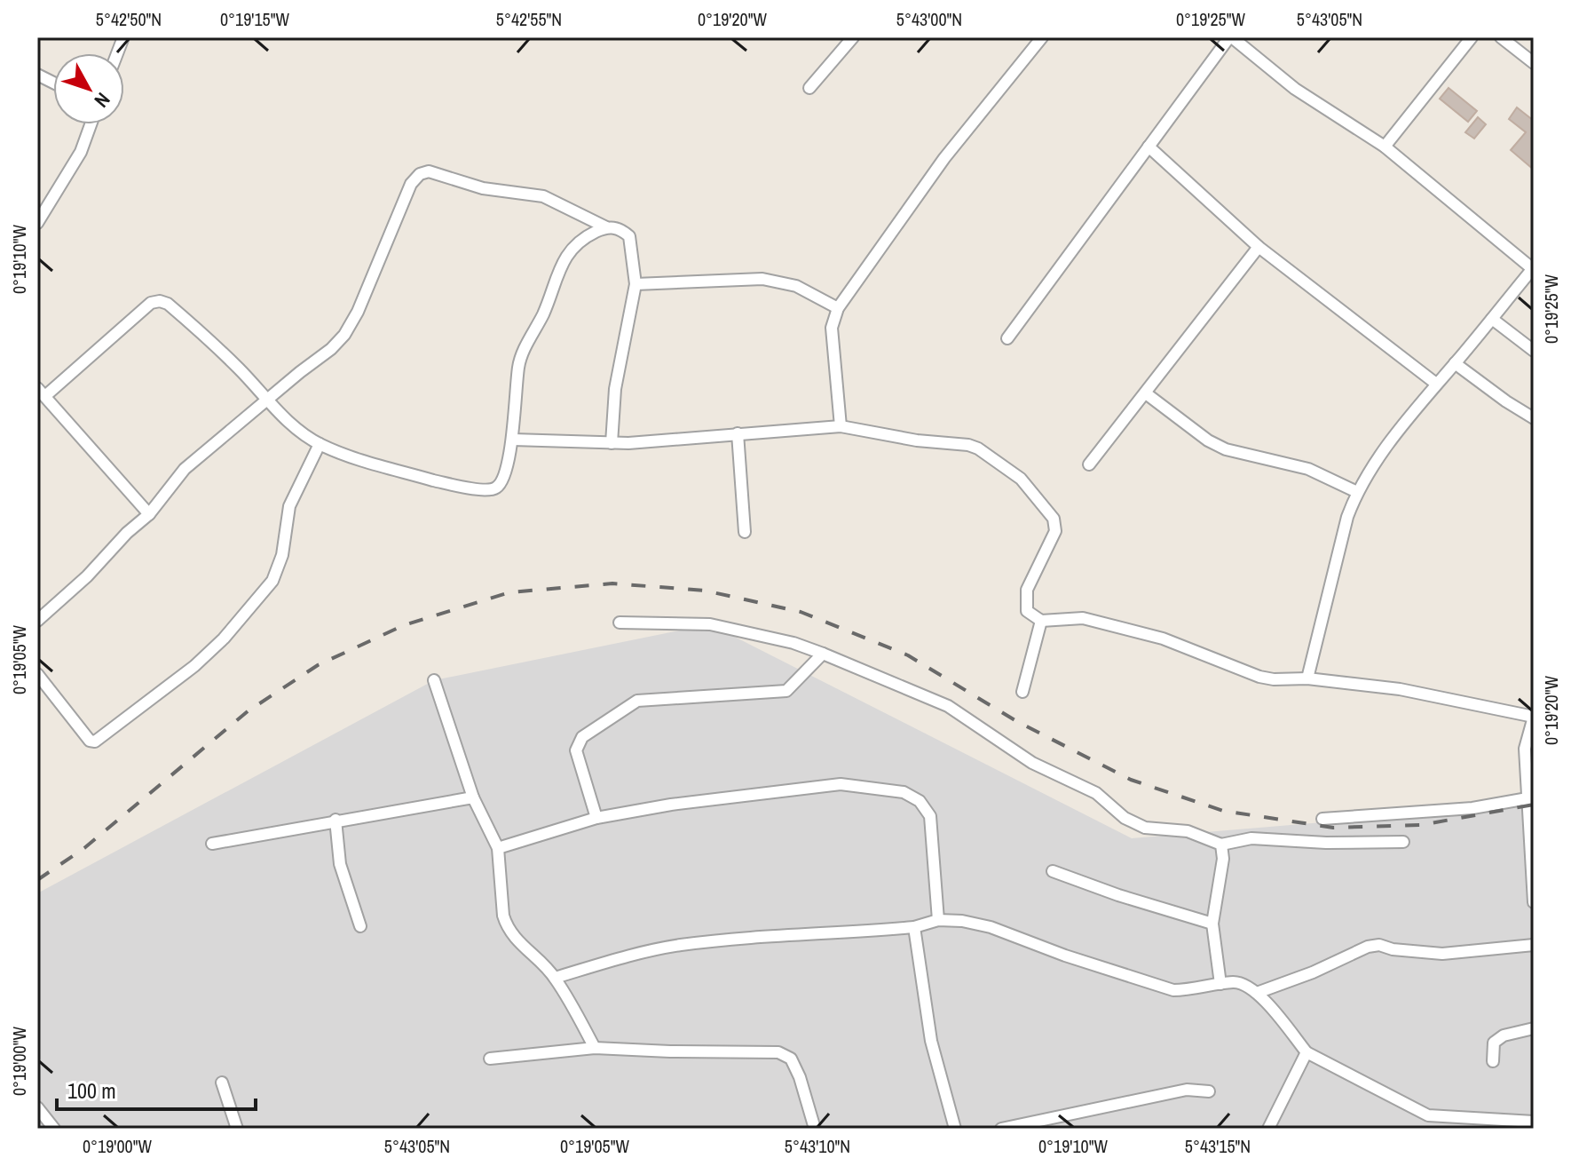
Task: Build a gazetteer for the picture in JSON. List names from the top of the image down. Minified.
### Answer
{"scale_bar":"100 m","north":"bottom right","coordinates":["5°42'50\"N","0°19'15\"W","5°42'55\"N","0°19'20\"W","5°43'00\"N","0°19'25\"W","5°43'05\"N","0°19'10\"W","0°19'05\"W","0°19'00\"W","5°43'10\"N","5°43'15\"N"]}
